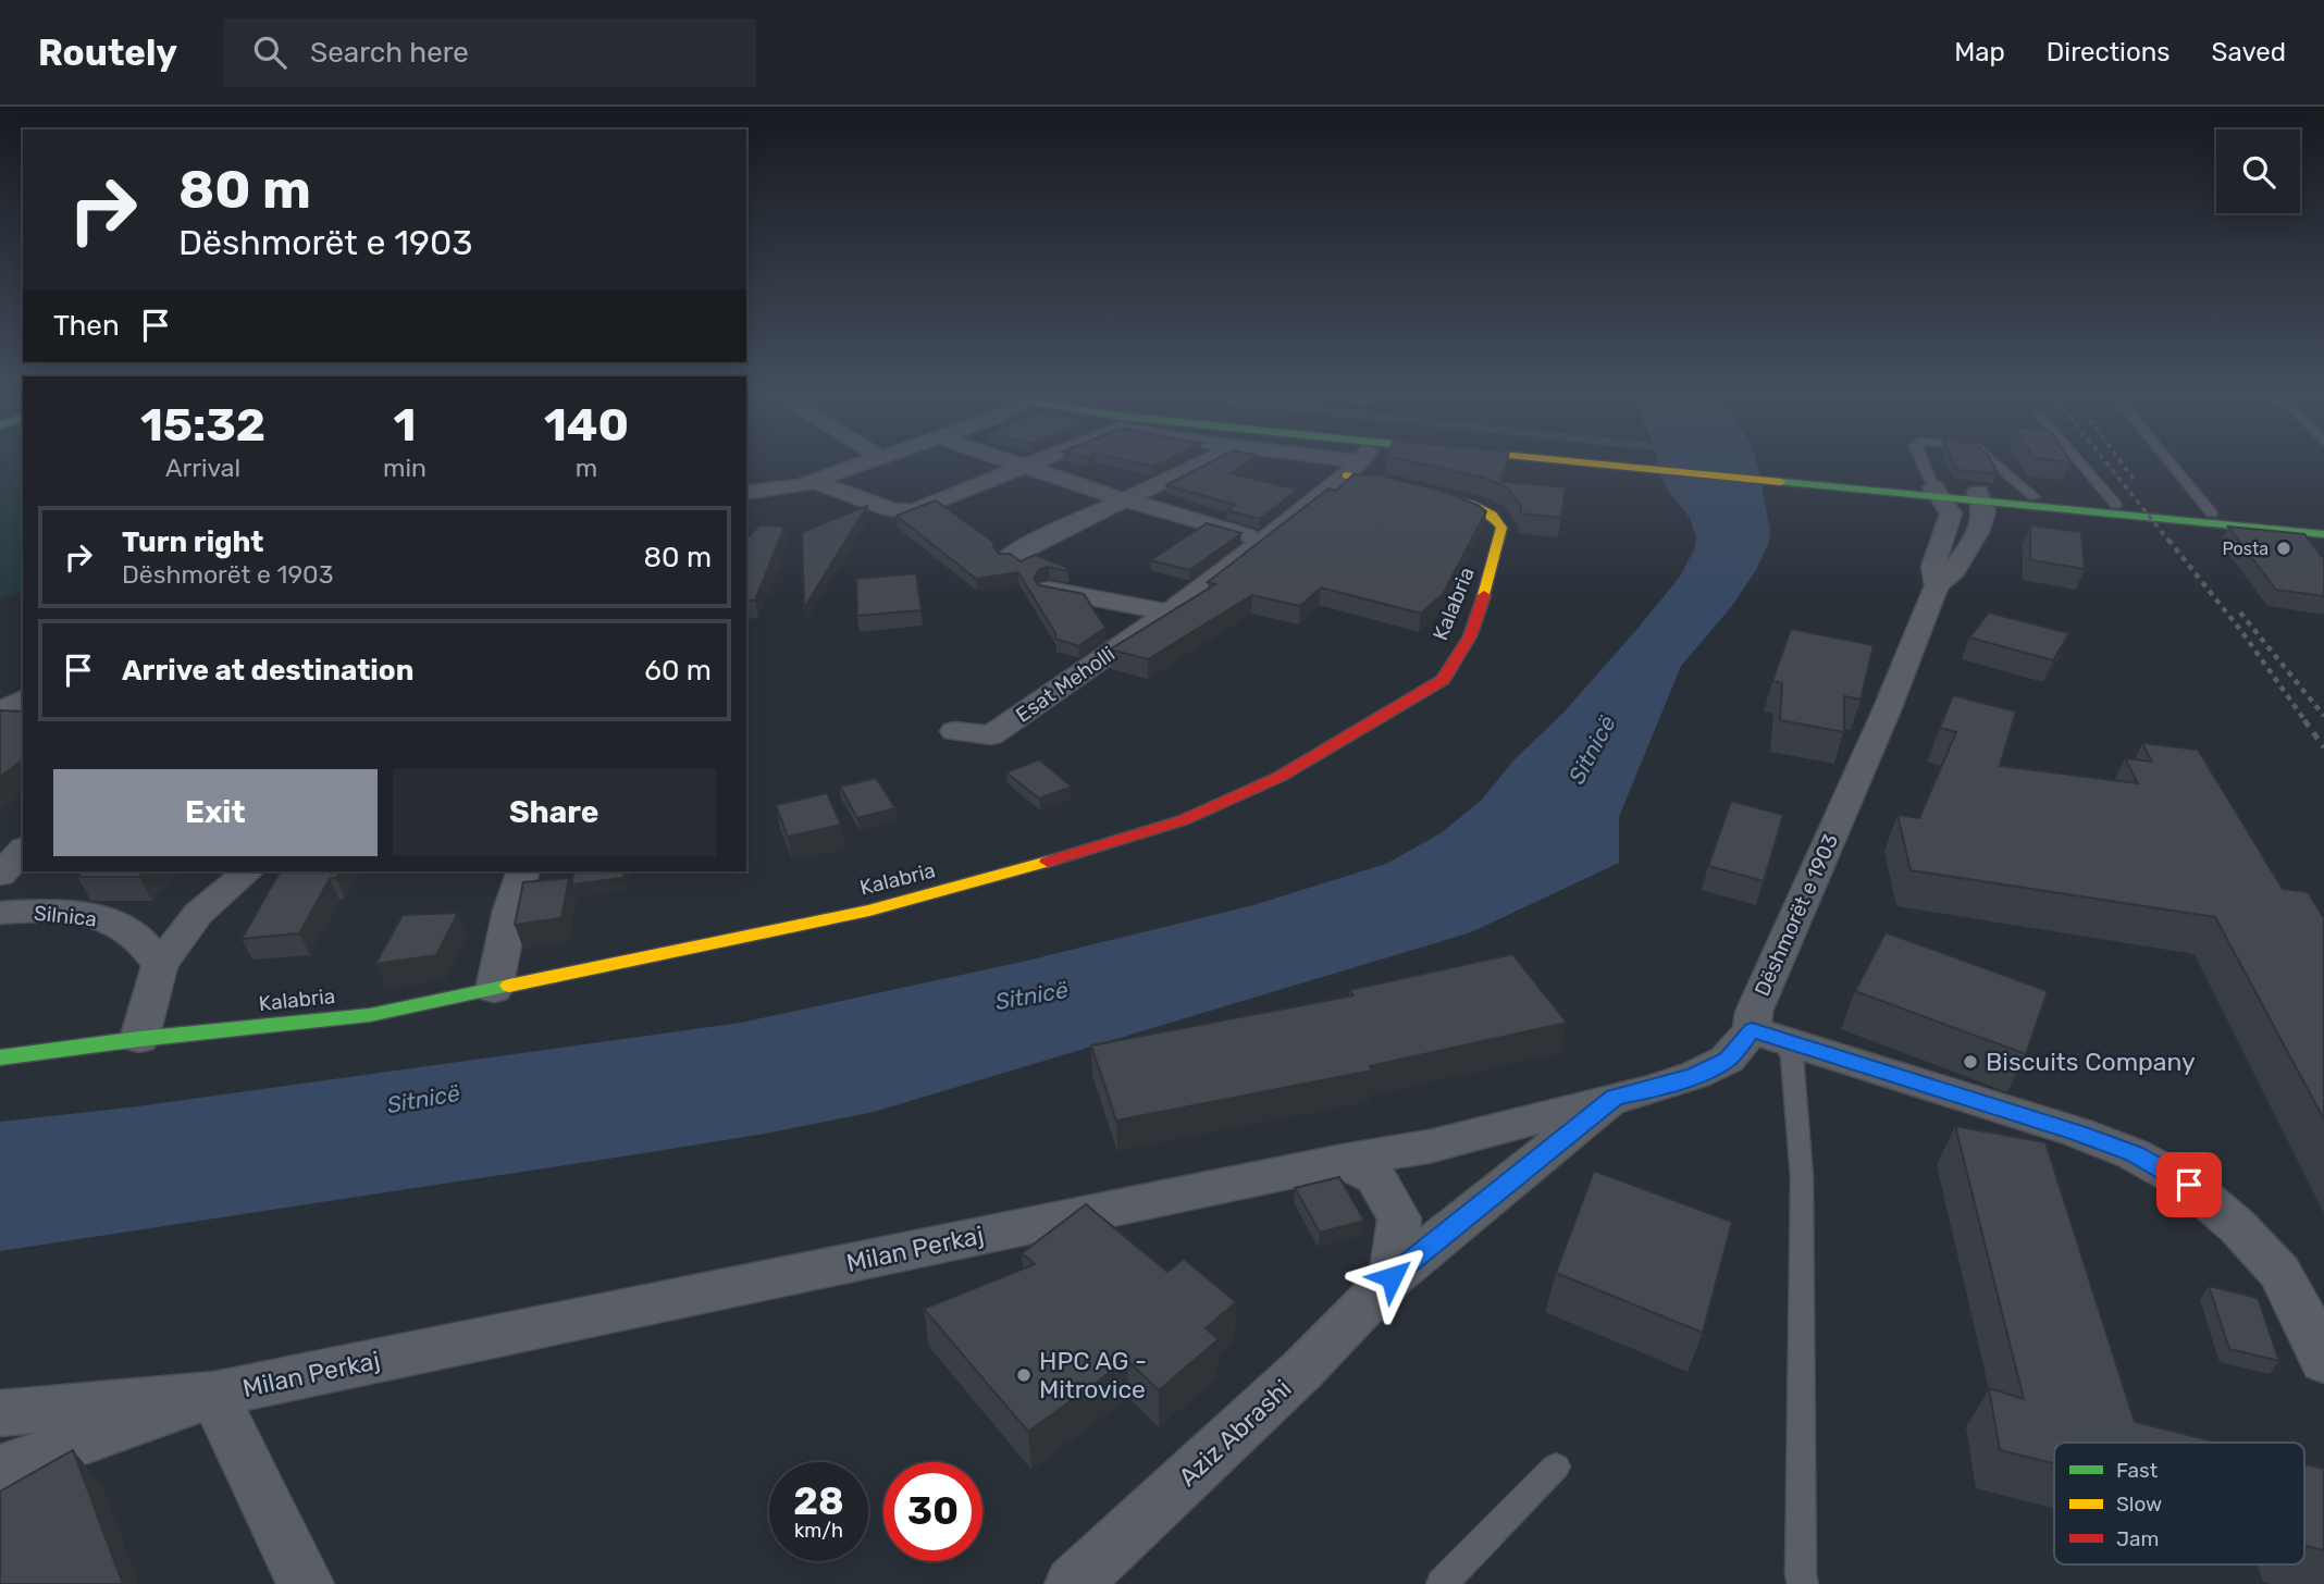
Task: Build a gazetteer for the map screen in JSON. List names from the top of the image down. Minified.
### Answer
{"streets":{"main road":["Kalabria"],"street":["Esat Meholli","Dëshmorët e 1903","Silnica","Milan Perkaj","Aziz Abrashi"]},"crossings":[["Dëshmorët e 1903","Aziz Abrashi"],["Milan Perkaj","Aziz Abrashi"]],"water":["Sitnicë"],"places":["Posta","Biscuits Company","HPC AG - Mitrovice"],"legend":["Fast","Slow","Jam"],"page":{"header":"Routely","search":"Search here","nav":["Map","Directions","Saved"],"turn":["80 m","Dëshmorët e 1903"],"then":"Then","eta":["15:32","Arrival","1","min","140","m"],"list":[{"name":"Turn right","note":"Dëshmorët e 1903","value":"80 m"},{"name":"Arrive at destination","value":"60 m"}],"buttons":["Exit","Share"],"speed":"28 km/h","limit":"30"}}
